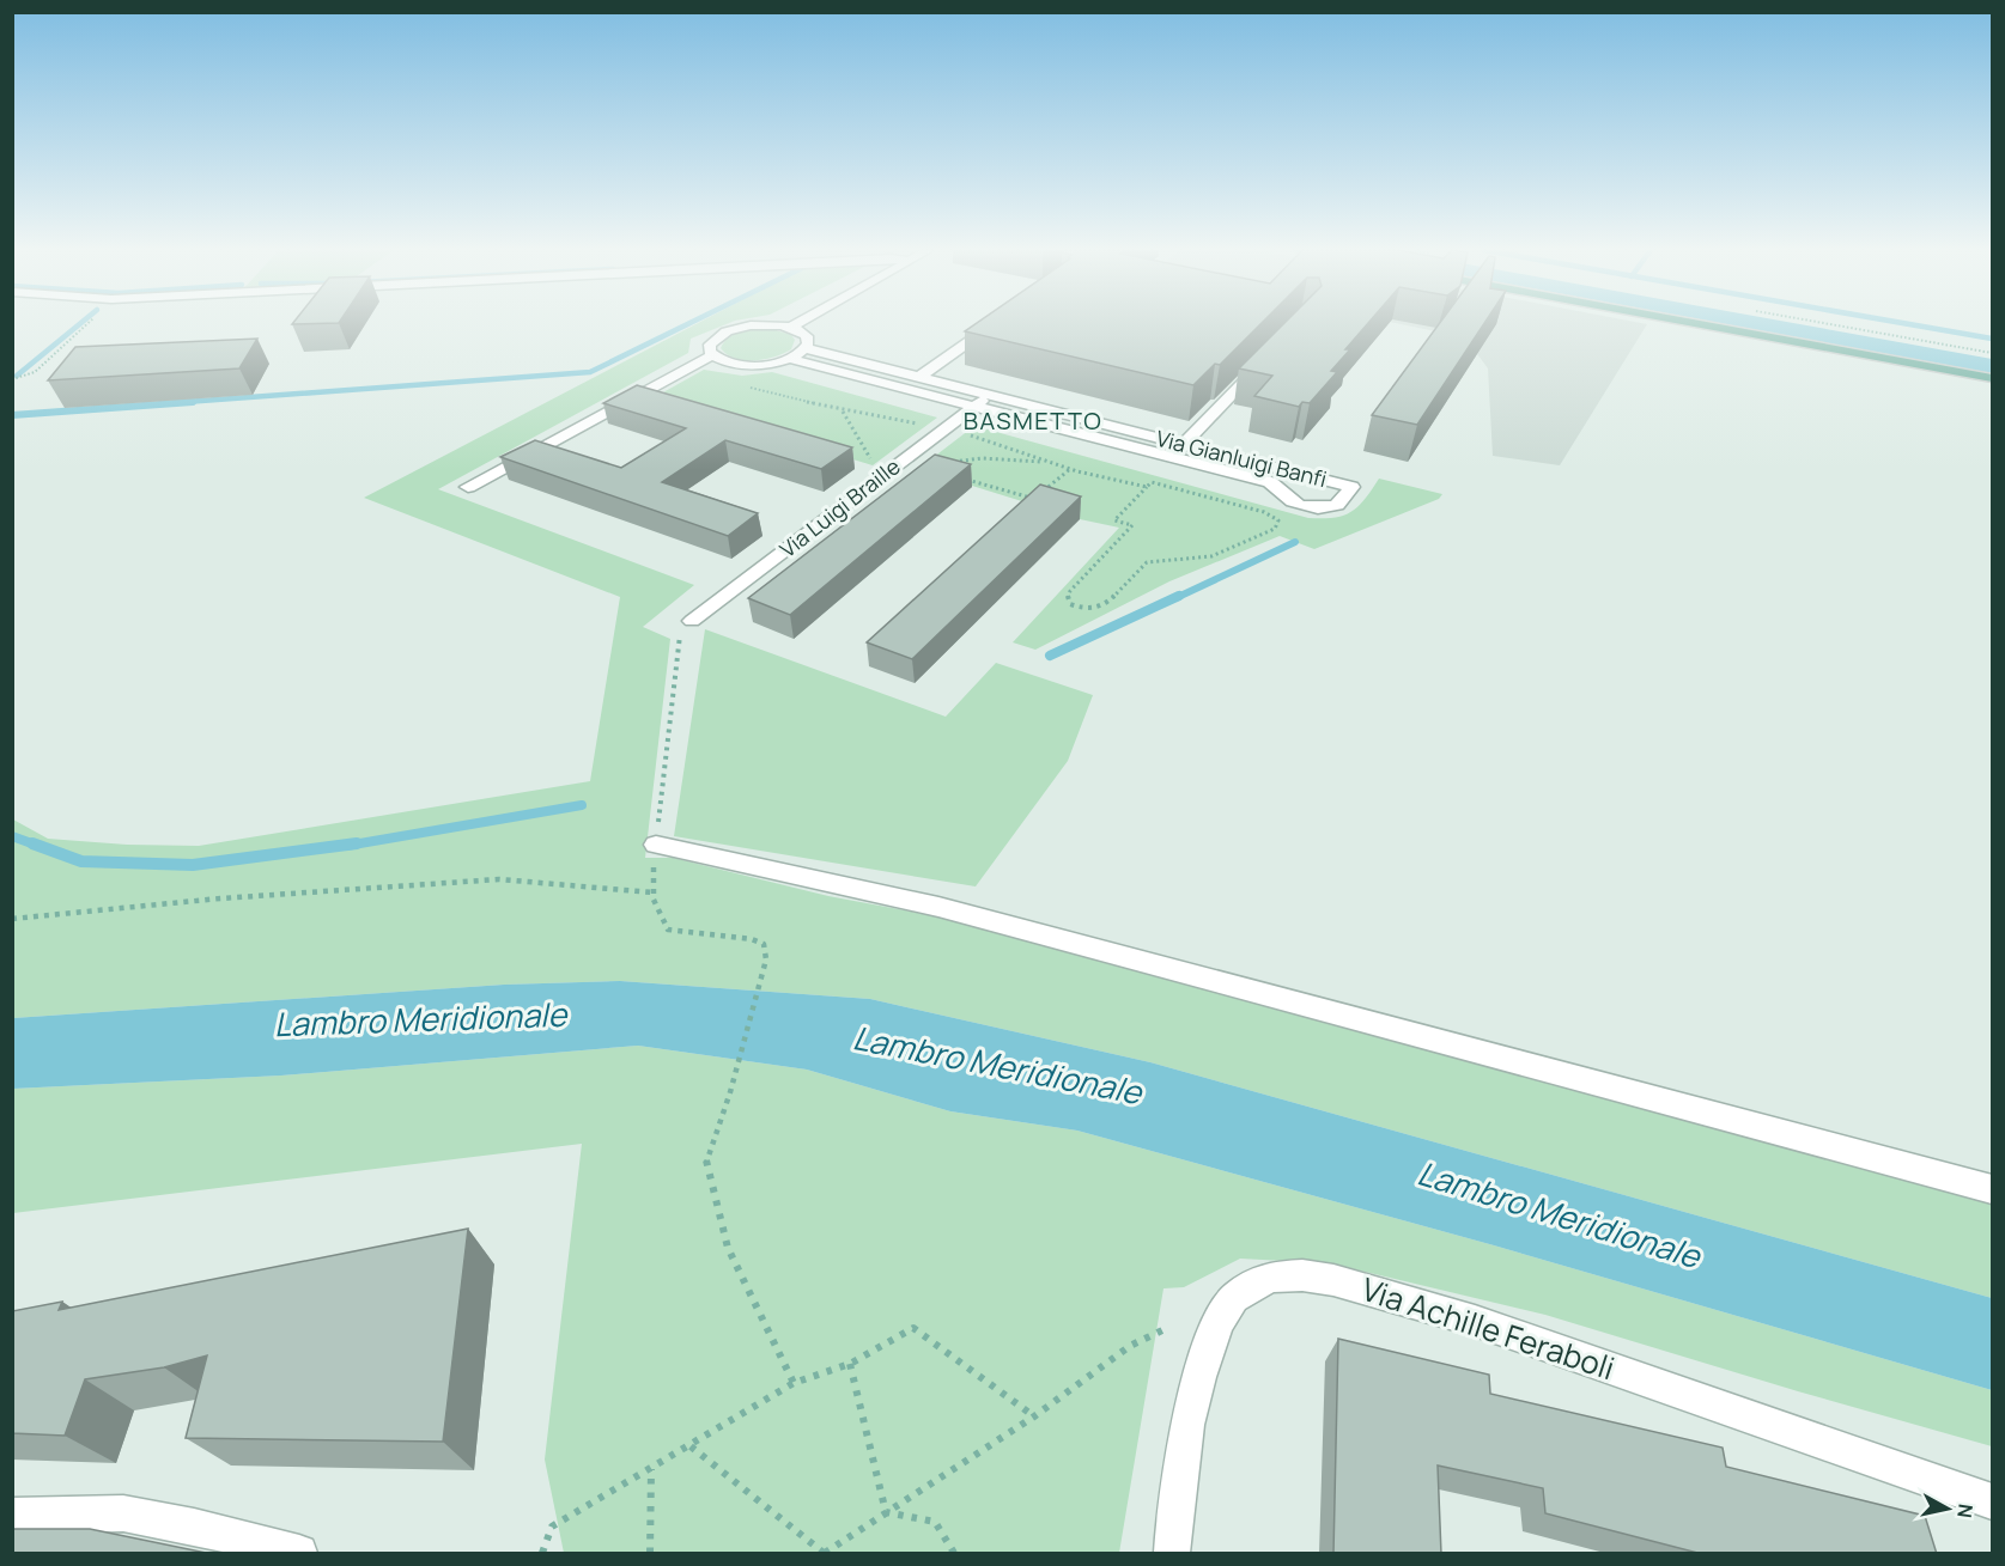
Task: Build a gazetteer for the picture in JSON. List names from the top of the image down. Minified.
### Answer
{"streets":{"street":["Via Gianluigi Banfi","Via Luigi Braille","Via Achille Feraboli"]},"crossings":[["Via Gianluigi Banfi","Via Luigi Braille"]],"districts":["BASMETTO"],"water":["Lambro Meridionale"],"north":"right"}
